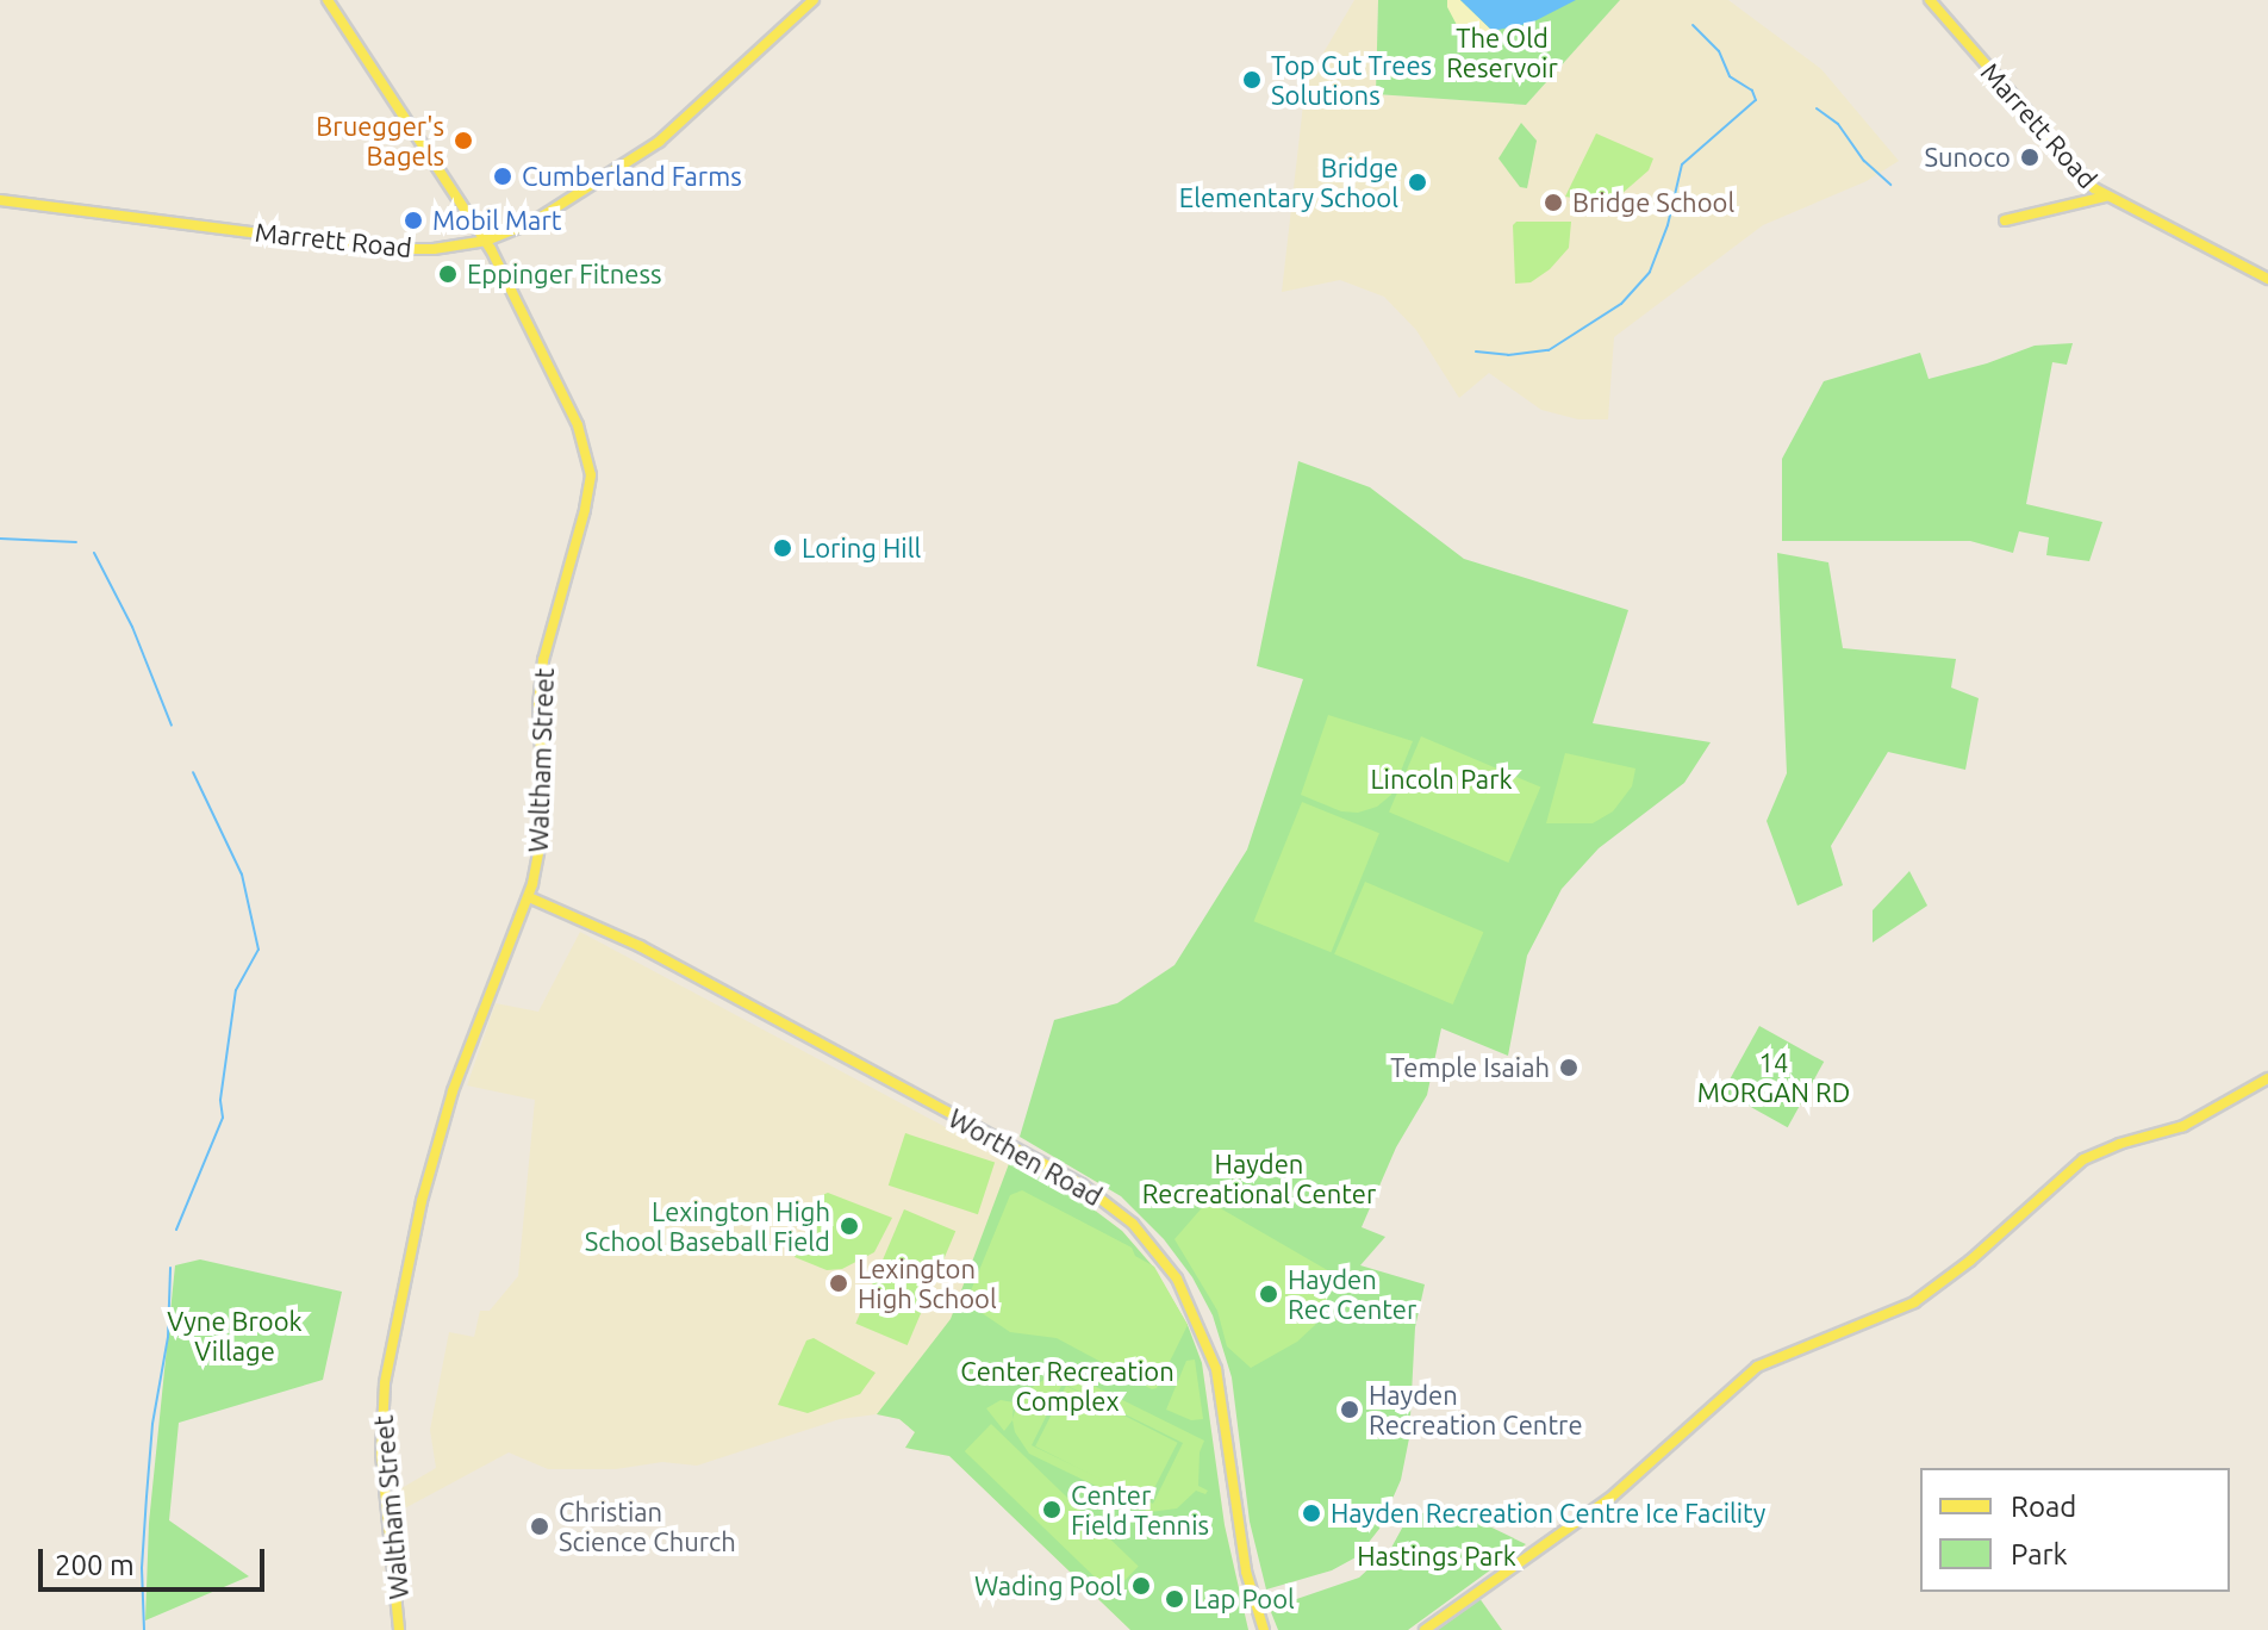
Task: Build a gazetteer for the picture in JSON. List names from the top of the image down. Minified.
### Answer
{"streets":{"main road":["Marrett Road","Waltham Street","Worthen Road"]},"crossings":[["Marrett Road","Waltham Street"],["Waltham Street","Worthen Road"]],"parks":["The Old Reservoir","Lincoln Park","14 MORGAN RD","Hayden Recreational Center","Vyne Brook Village","Center Recreation Complex","Hastings Park"],"places":["Top Cut Trees Solutions","Bruegger's Bagels","Sunoco","Cumberland Farms","Bridge Elementary School","Bridge School","Mobil Mart","Eppinger Fitness","Loring Hill","Temple Isaiah","Lexington High School Baseball Field","Lexington High School","Hayden Rec Center","Hayden Recreation Centre","Center Field Tennis","Hayden Recreation Centre Ice Facility","Christian Science Church","Wading Pool","Lap Pool"],"legend":["Road","Park"],"scale_bar":"200 m"}
